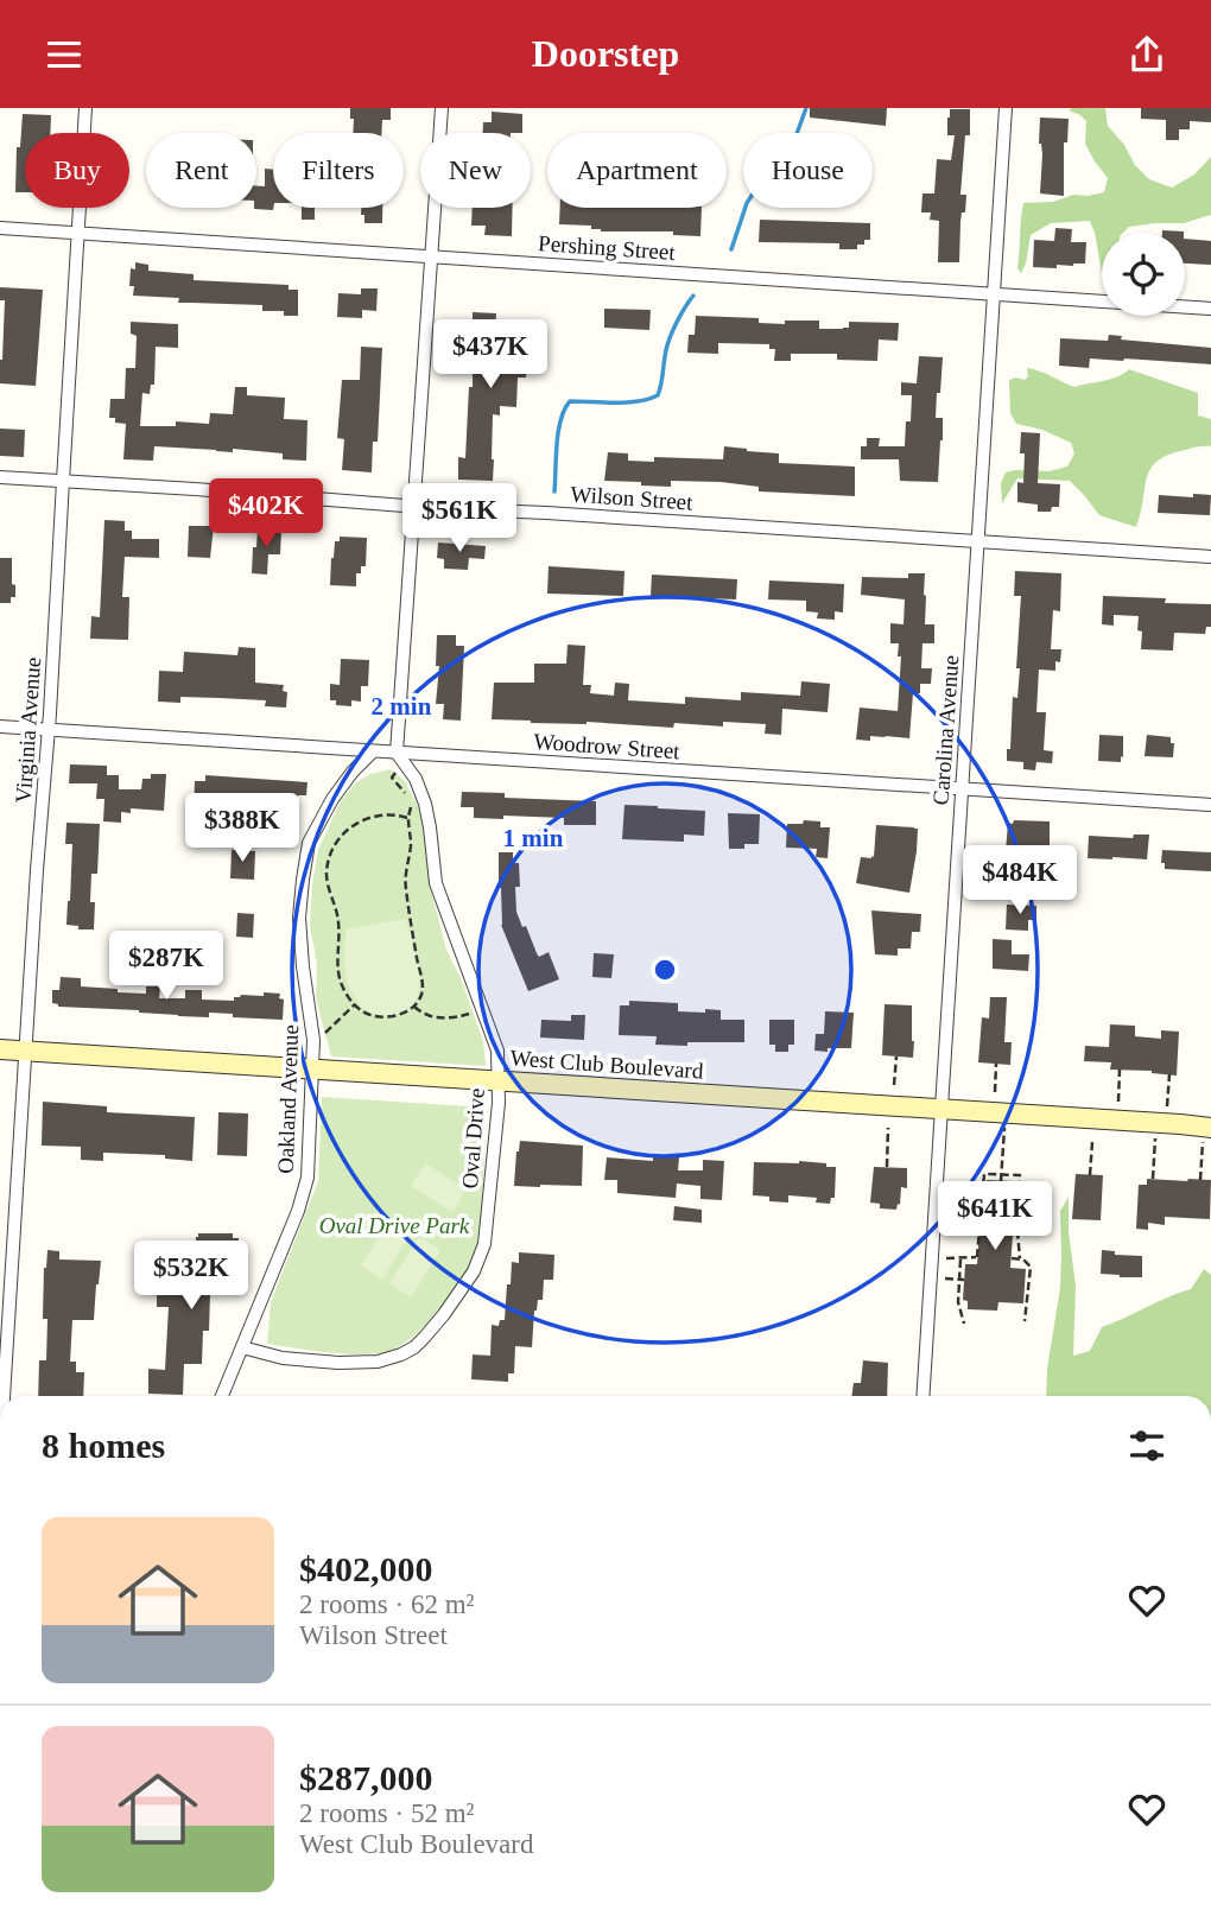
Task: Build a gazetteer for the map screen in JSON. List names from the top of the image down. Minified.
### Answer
{"streets":{"street":["Pershing Street","Wilson Street","Virginia Avenue","Carolina Avenue","Woodrow Street","West Club Boulevard","Oakland Avenue","Oval Drive"]},"crossings":[["Pershing Street","Virginia Avenue"],["Pershing Street","Carolina Avenue"],["Wilson Street","Virginia Avenue"],["Wilson Street","Carolina Avenue"],["Virginia Avenue","Woodrow Street"],["Virginia Avenue","West Club Boulevard"],["Carolina Avenue","Woodrow Street"],["Carolina Avenue","West Club Boulevard"],["Woodrow Street","Oakland Avenue"],["Woodrow Street","Oval Drive"],["West Club Boulevard","Oakland Avenue"],["West Club Boulevard","Oval Drive"],["Oakland Avenue","Oval Drive"]],"parks":["Oval Drive Park"],"page":{"header":"Doorstep","chip":["Buy","Rent","Filters","New","Apartment","House"],"price":["$437K","$402K","$561K","$388K","$484K","$287K","$641K","$532K"],"heading":"8 homes","list":[{"name":"$402,000","note":"2 rooms · 62 m² · Wilson Street"},{"name":"$287,000","note":"2 rooms · 52 m² · West Club Boulevard"}]},"rings":["2 min","1 min"]}
